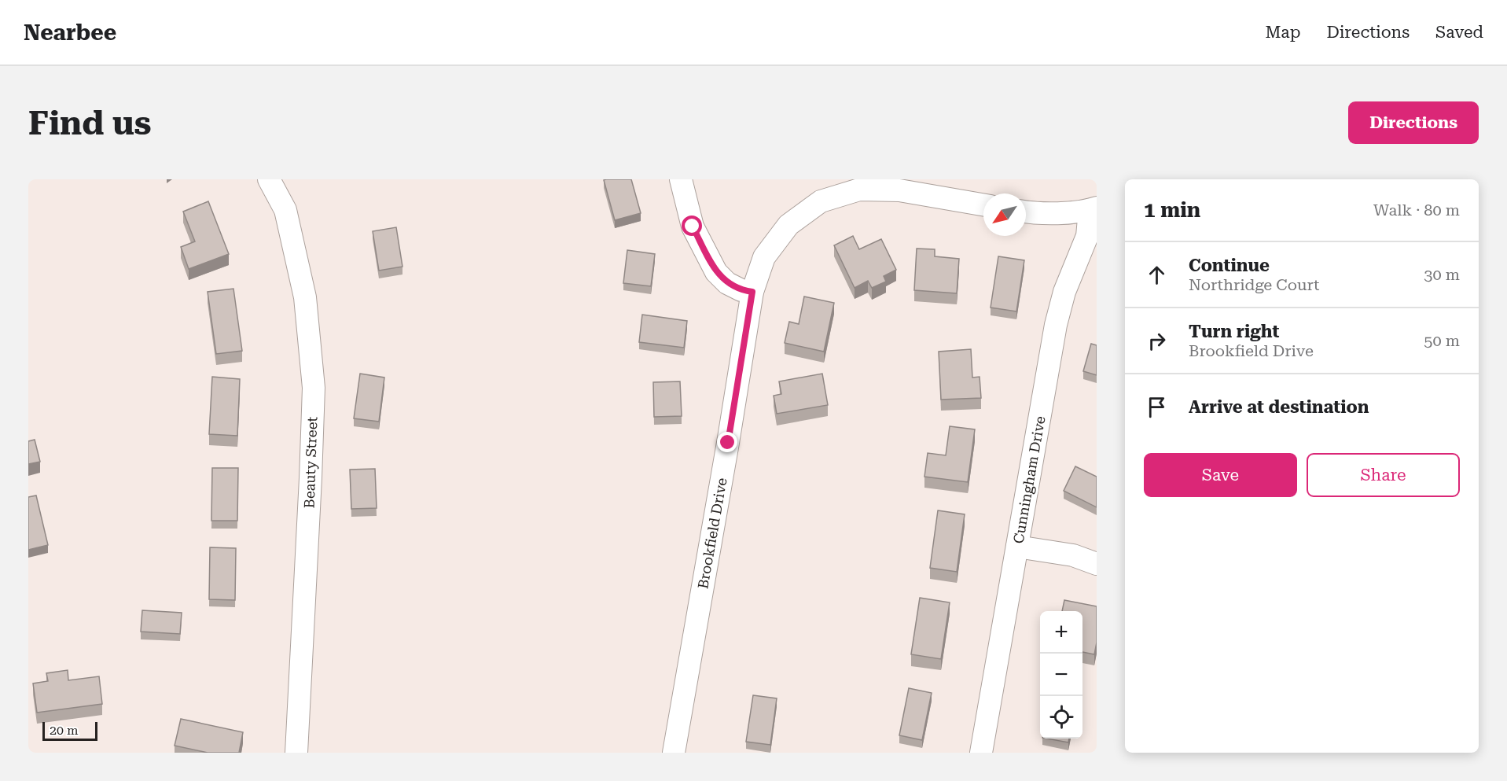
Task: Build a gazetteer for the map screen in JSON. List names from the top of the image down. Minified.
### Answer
{"streets":{"street":["Beauty Street","Cunningham Drive","Brookfield Drive"]},"scale_bar":"20 m","north":"bottom left","page":{"header":"Nearbee","nav":["Map","Directions","Saved"],"buttons":["Directions",["Save","Share"]],"title":"Find us","heading":["1 min","Walk · 80 m"],"list":[["Continue","Northridge Court","30 m"],["Turn right","Brookfield Drive","50 m"],"Arrive at destination"],"map_buttons":["+","−"],"scale":"20 m"}}
